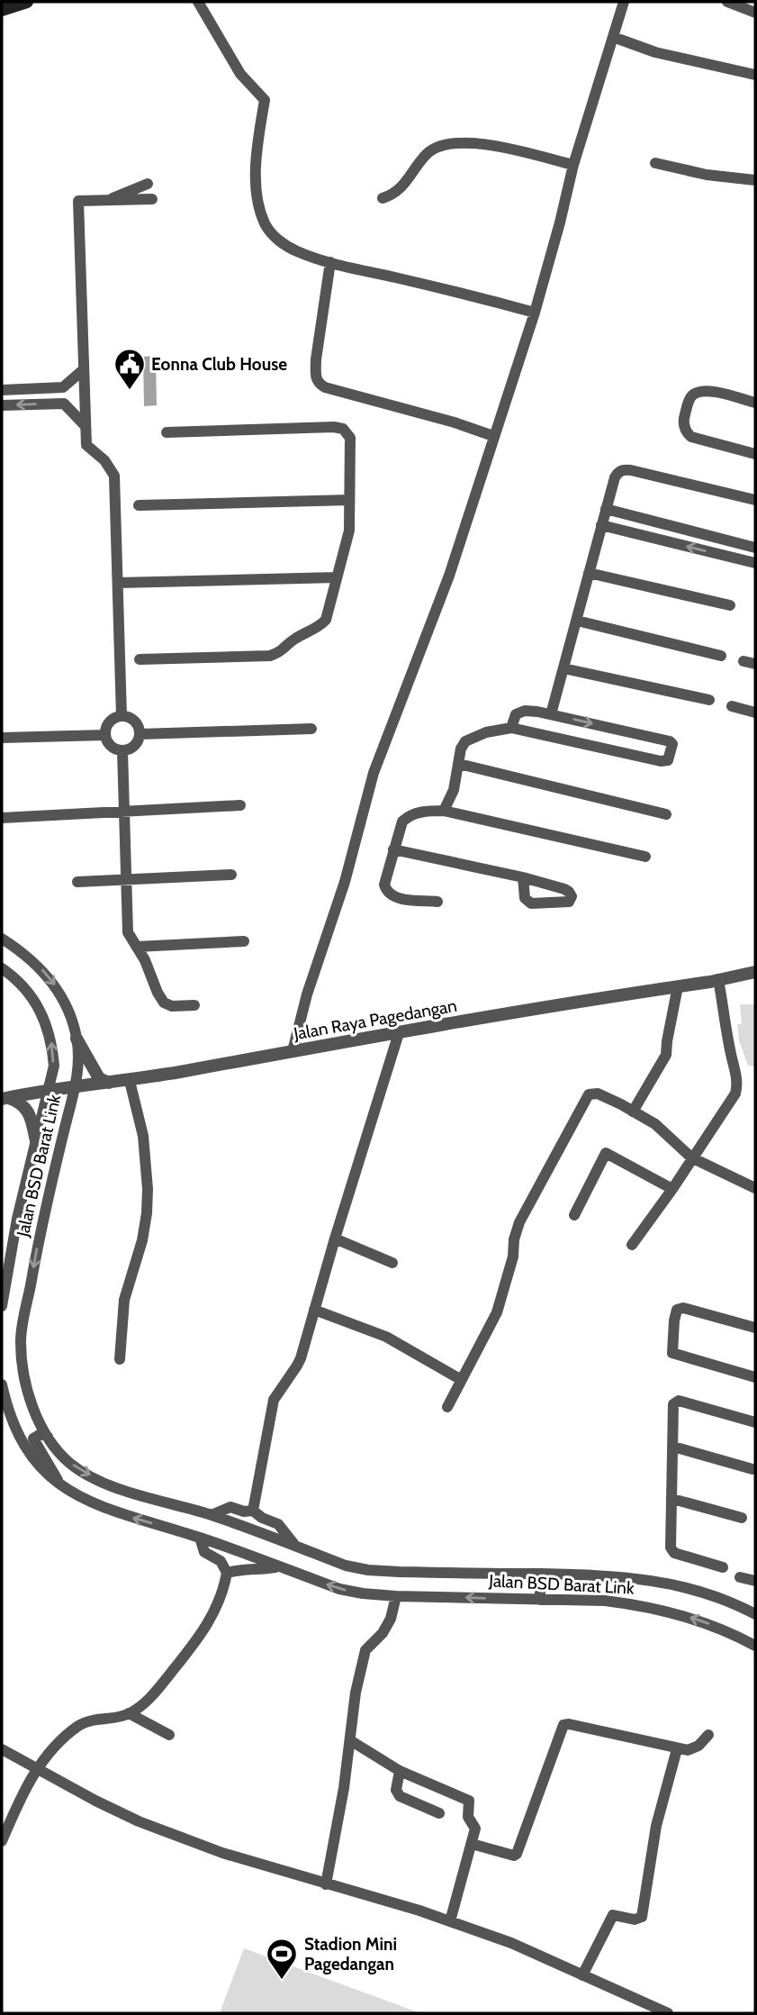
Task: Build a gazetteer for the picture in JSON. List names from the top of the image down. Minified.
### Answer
{"streets":{"street":["Jalan Raya Pagedangan","Jalan BSD Barat Link"]},"crossings":[["Jalan Raya Pagedangan","Jalan BSD Barat Link"]],"places":{"public building":["Eonna Club House"],"sports":["Stadion Mini Pagedangan"]}}
